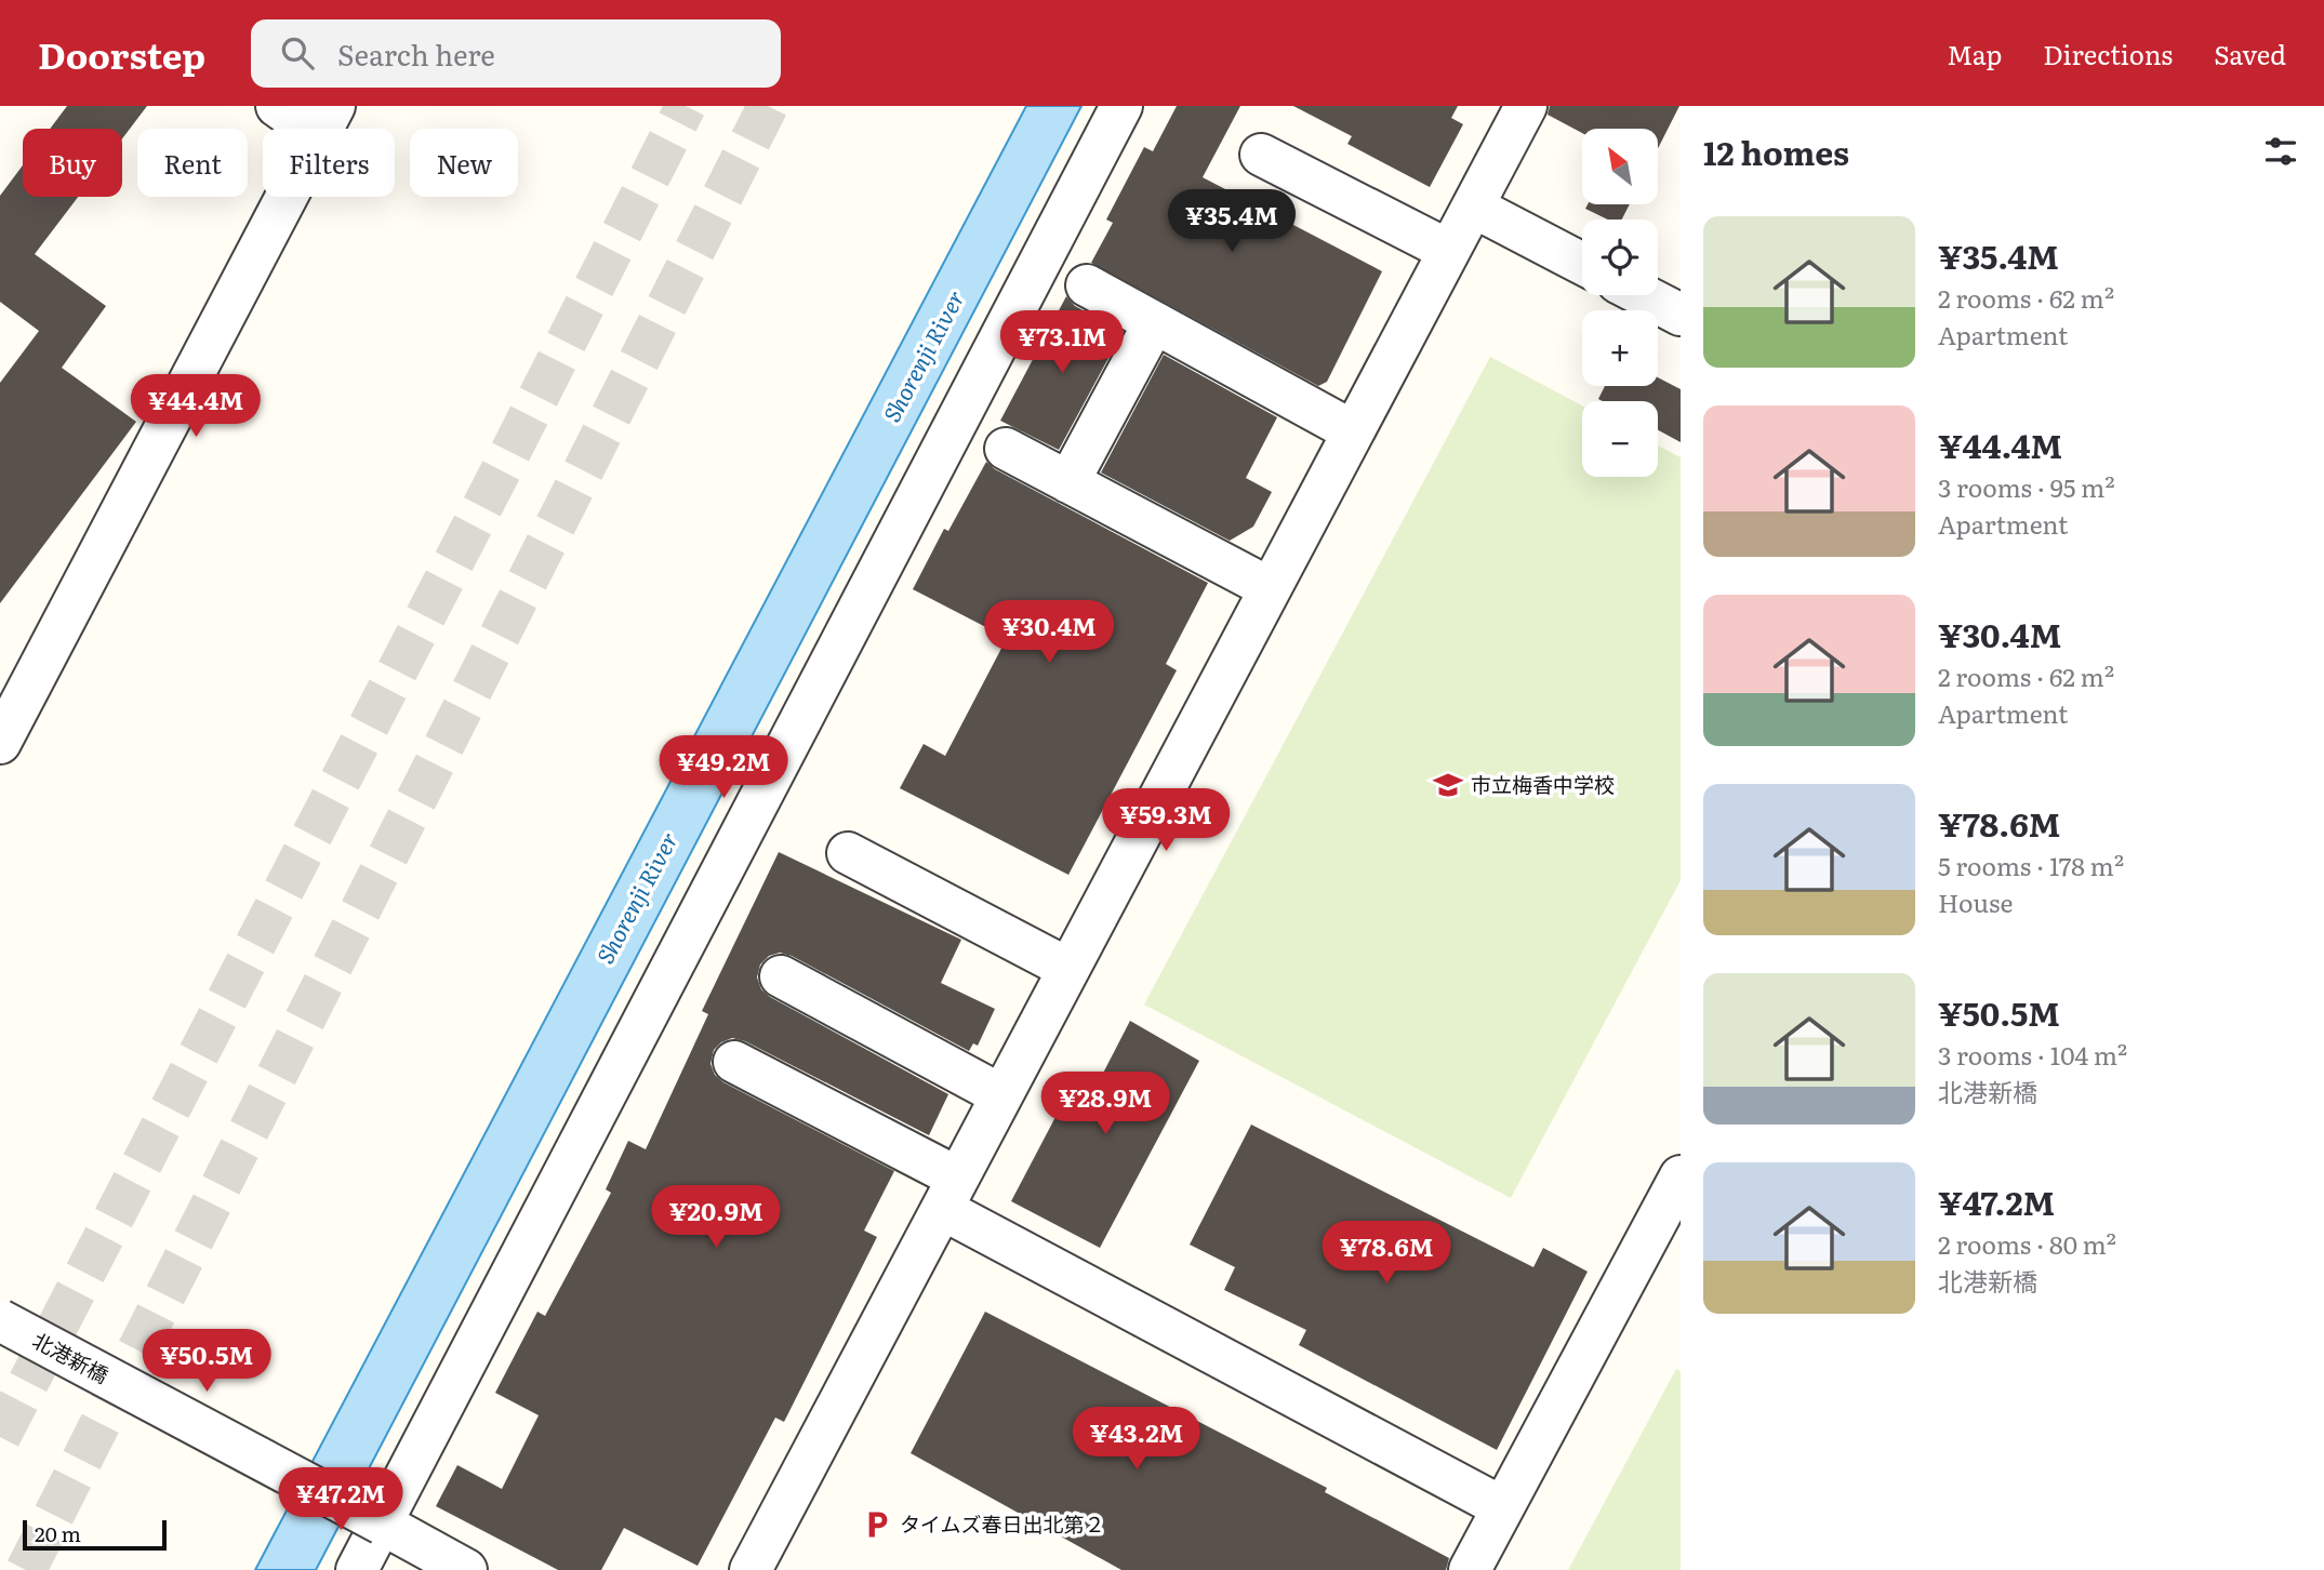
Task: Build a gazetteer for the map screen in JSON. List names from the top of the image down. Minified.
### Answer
{"streets":{"street":["北港新橋"]},"water":["Shorenji River"],"places":{"school or university":["市立梅香中学校"],"parking":["タイムズ春日出北第２"]},"scale_bar":"20 m","north":"top left","page":{"header":"Doorstep","search":"Search here","nav":["Map","Directions","Saved"],"heading":"12 homes","map_buttons":["+","−"],"chip":["Buy","Rent","Filters","New"],"price":["¥35.4M","¥73.1M","¥44.4M","¥30.4M","¥49.2M","¥59.3M","¥28.9M","¥20.9M","¥78.6M","¥50.5M","¥43.2M","¥47.2M"],"list":[{"name":"¥35.4M","note":"2 rooms · 62 m² · Apartment"},{"name":"¥44.4M","note":"3 rooms · 95 m² · Apartment"},{"name":"¥30.4M","note":"2 rooms · 62 m² · Apartment"},{"name":"¥78.6M","note":"5 rooms · 178 m² · House"},{"name":"¥50.5M","note":"3 rooms · 104 m² · 北港新橋"},{"name":"¥47.2M","note":"2 rooms · 80 m² · 北港新橋"}],"scale":"20 m"}}
